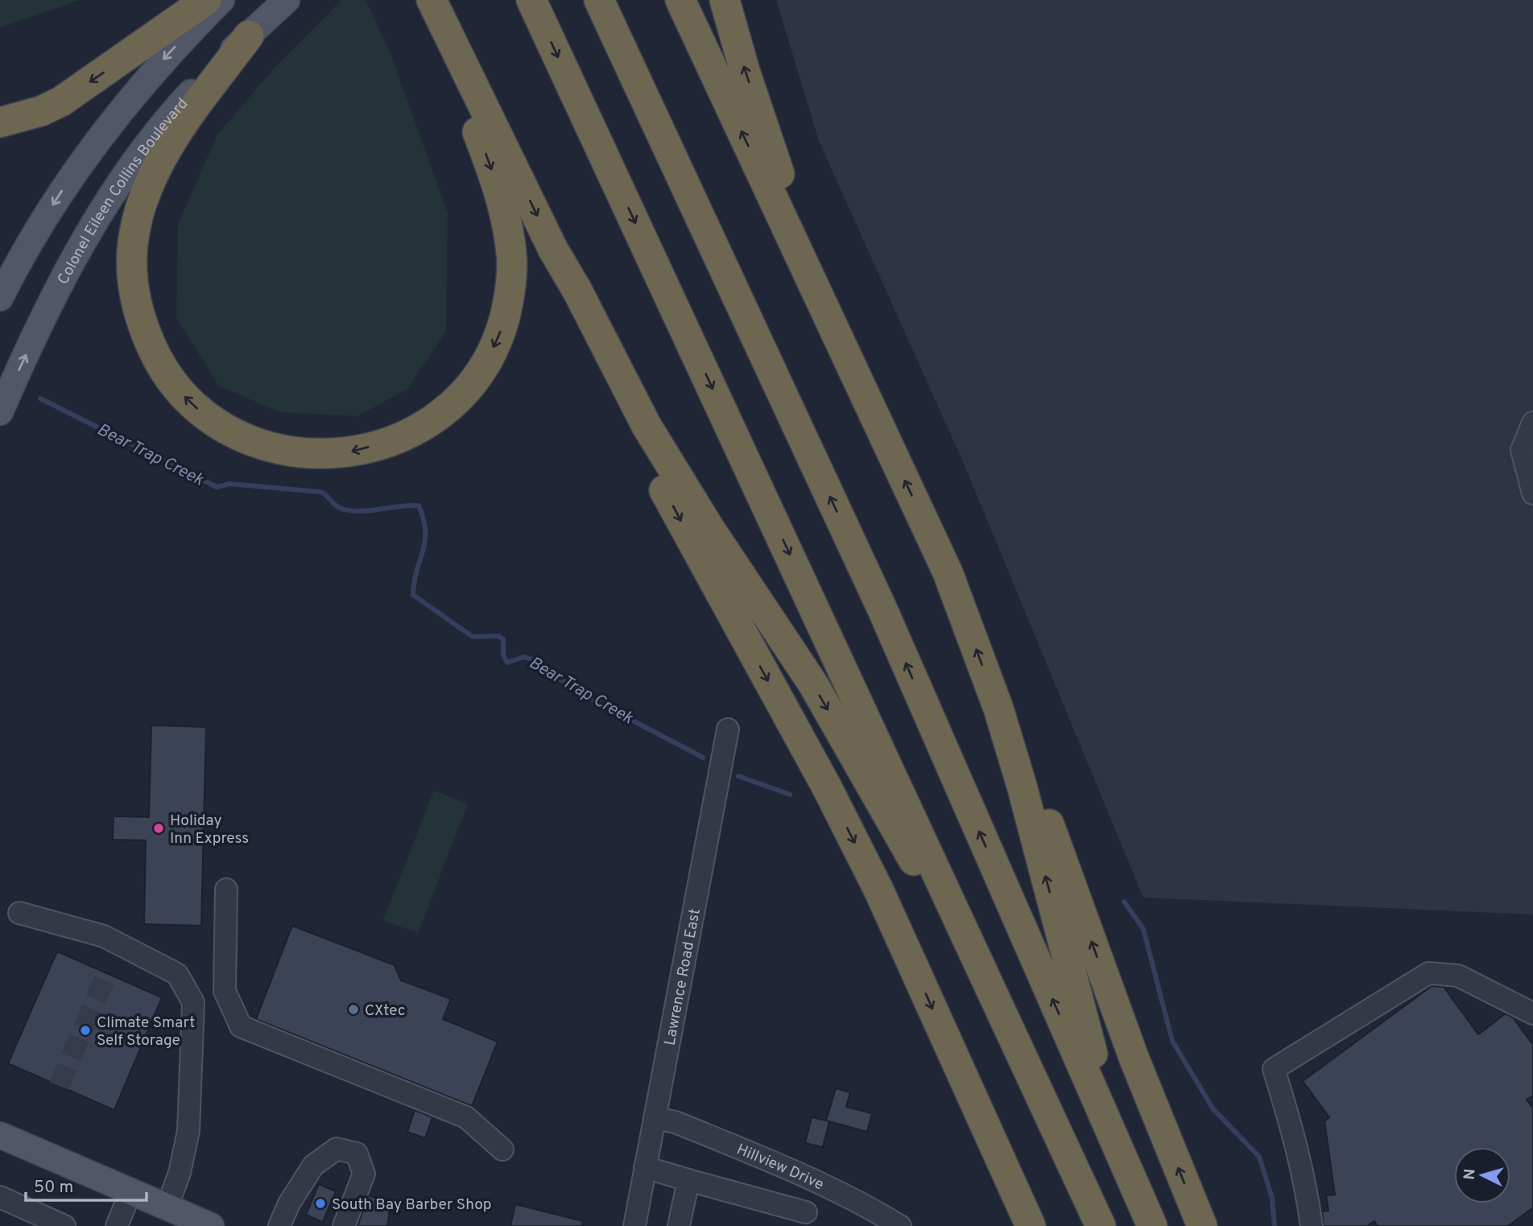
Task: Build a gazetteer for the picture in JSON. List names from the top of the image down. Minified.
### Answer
{"streets":{"main road":["Colonel Eileen Collins Boulevard"],"street":["Lawrence Road East","Hillview Drive"]},"crossings":[["Lawrence Road East","Hillview Drive"]],"water":["Bear Trap Creek"],"places":["Holiday Inn Express","CXtec","Climate Smart Self Storage","South Bay Barber Shop"],"scale_bar":"50 m","north":"left"}
